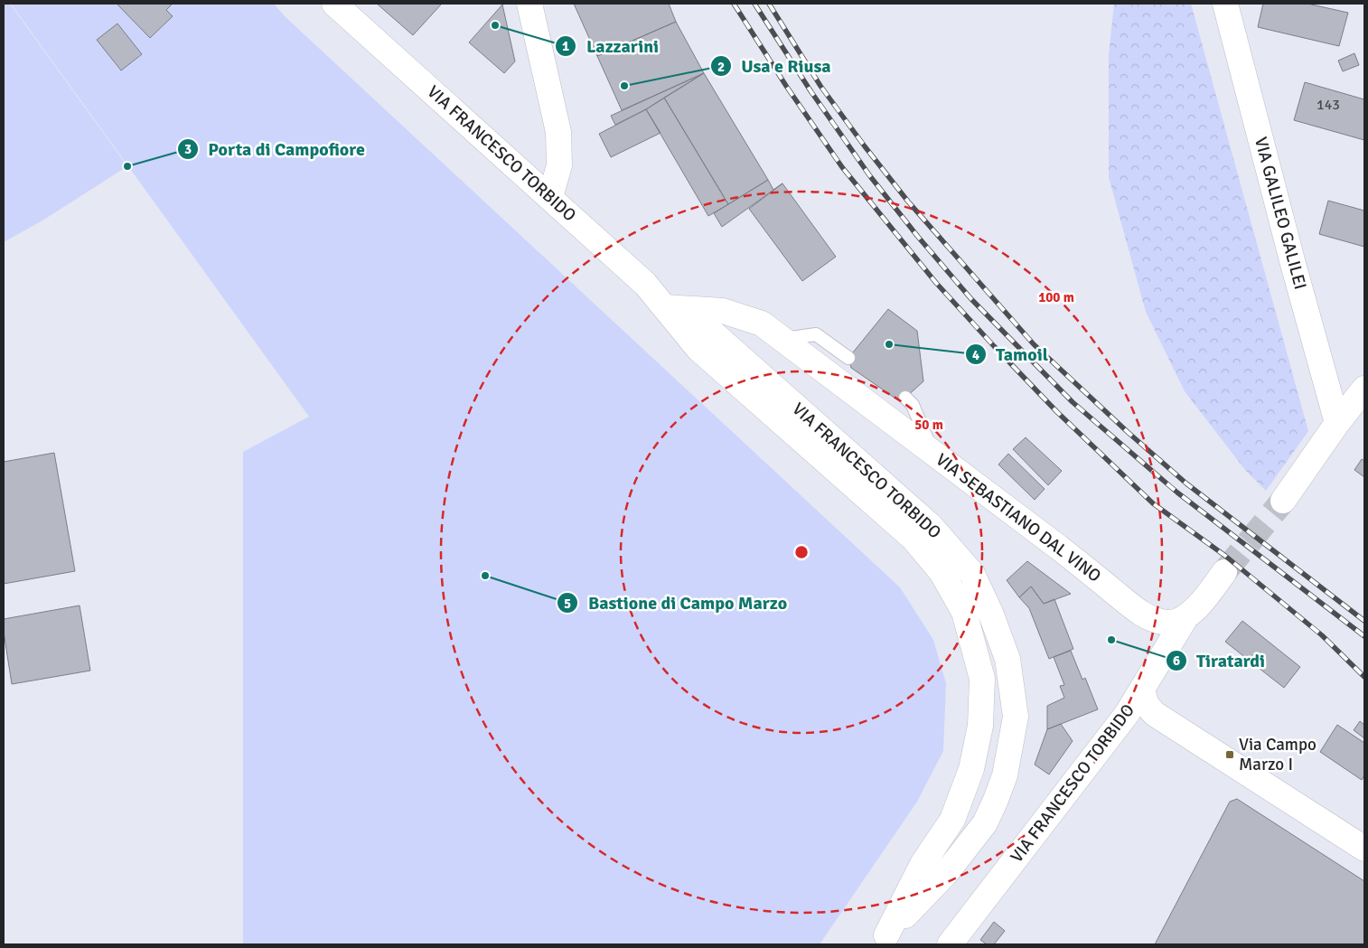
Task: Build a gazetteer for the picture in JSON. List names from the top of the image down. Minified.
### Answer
{"streets":{"street":["VIA FRANCESCO TORBIDO","VIA GALILEO GALILEI","VIA SEBASTIANO DAL VINO"]},"crossings":[["VIA FRANCESCO TORBIDO","VIA SEBASTIANO DAL VINO"]],"places":{"other":["Lazzarini","Usa e Riusa","Porta di Campofiore","Tamoil","Bastione di Campo Marzo","Tiratardi"],"transit":["Via Campo Marzo I"]},"house_numbers":["143"],"rings":["100 m","50 m"]}
